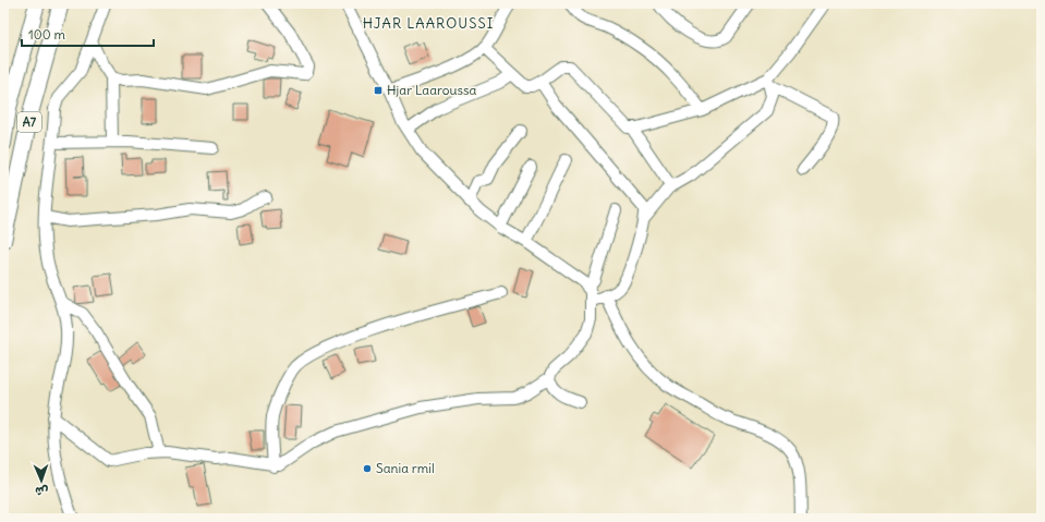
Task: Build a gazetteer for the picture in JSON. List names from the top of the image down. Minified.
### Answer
{"streets":{"highway":["A7"]},"districts":["HJAR LAAROUSSI"],"places":{"transit":["Hjar Laaroussa"],"other":["Sania rmil"]},"scale_bar":"100 m","north":"bottom"}
